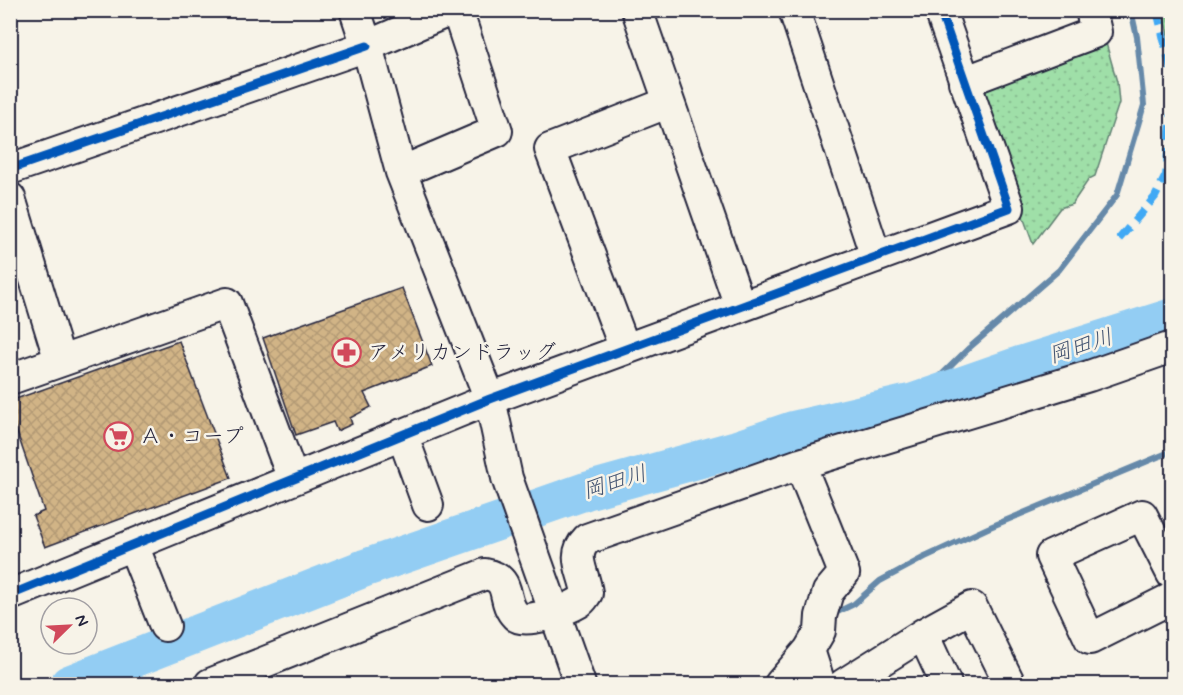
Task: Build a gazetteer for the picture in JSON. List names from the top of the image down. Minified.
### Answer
{"water":["岡田川"],"places":{"pharmacy":["アメリカンドラッグ"],"supermarket":["Ａ・コープ"]},"north":"top right"}
